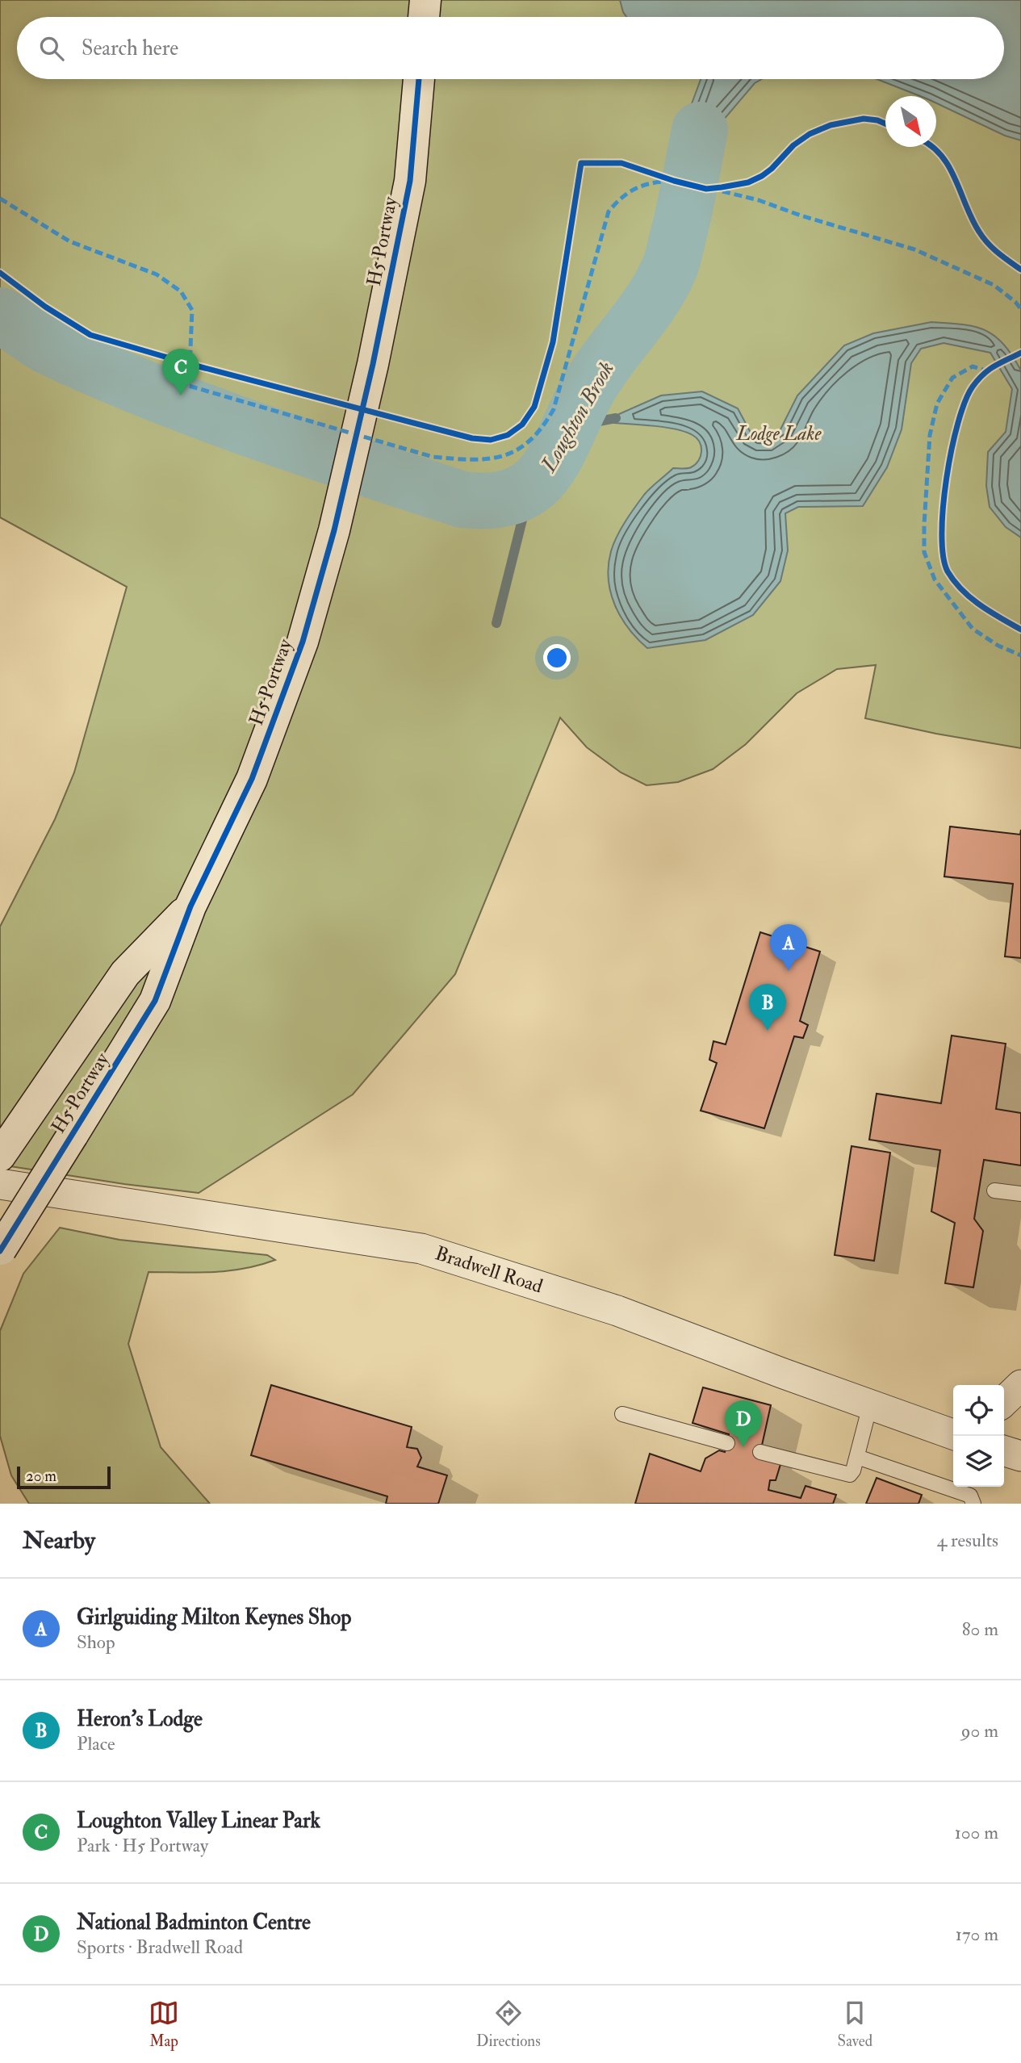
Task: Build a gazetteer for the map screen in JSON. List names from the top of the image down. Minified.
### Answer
{"streets":{"street":["H5 Portway","Bradwell Road"]},"water":["Loughton Brook"],"parks":["Lodge Lake"],"scale_bar":"20 m","north":"bottom right","page":{"search":"Search here","pins":["C","A","B","D"],"scale":"20 m","heading":["Nearby","4 results"],"list":[{"mark":"A","name":"Girlguiding Milton Keynes Shop","note":"Shop","value":"80 m"},{"mark":"B","name":"Heron's Lodge","note":"Place","value":"90 m"},{"mark":"C","name":"Loughton Valley Linear Park","note":"Park · H5 Portway","value":"100 m"},{"mark":"D","name":"National Badminton Centre","note":"Sports · Bradwell Road","value":"170 m"}],"nav":["Map","Directions","Saved"]}}
